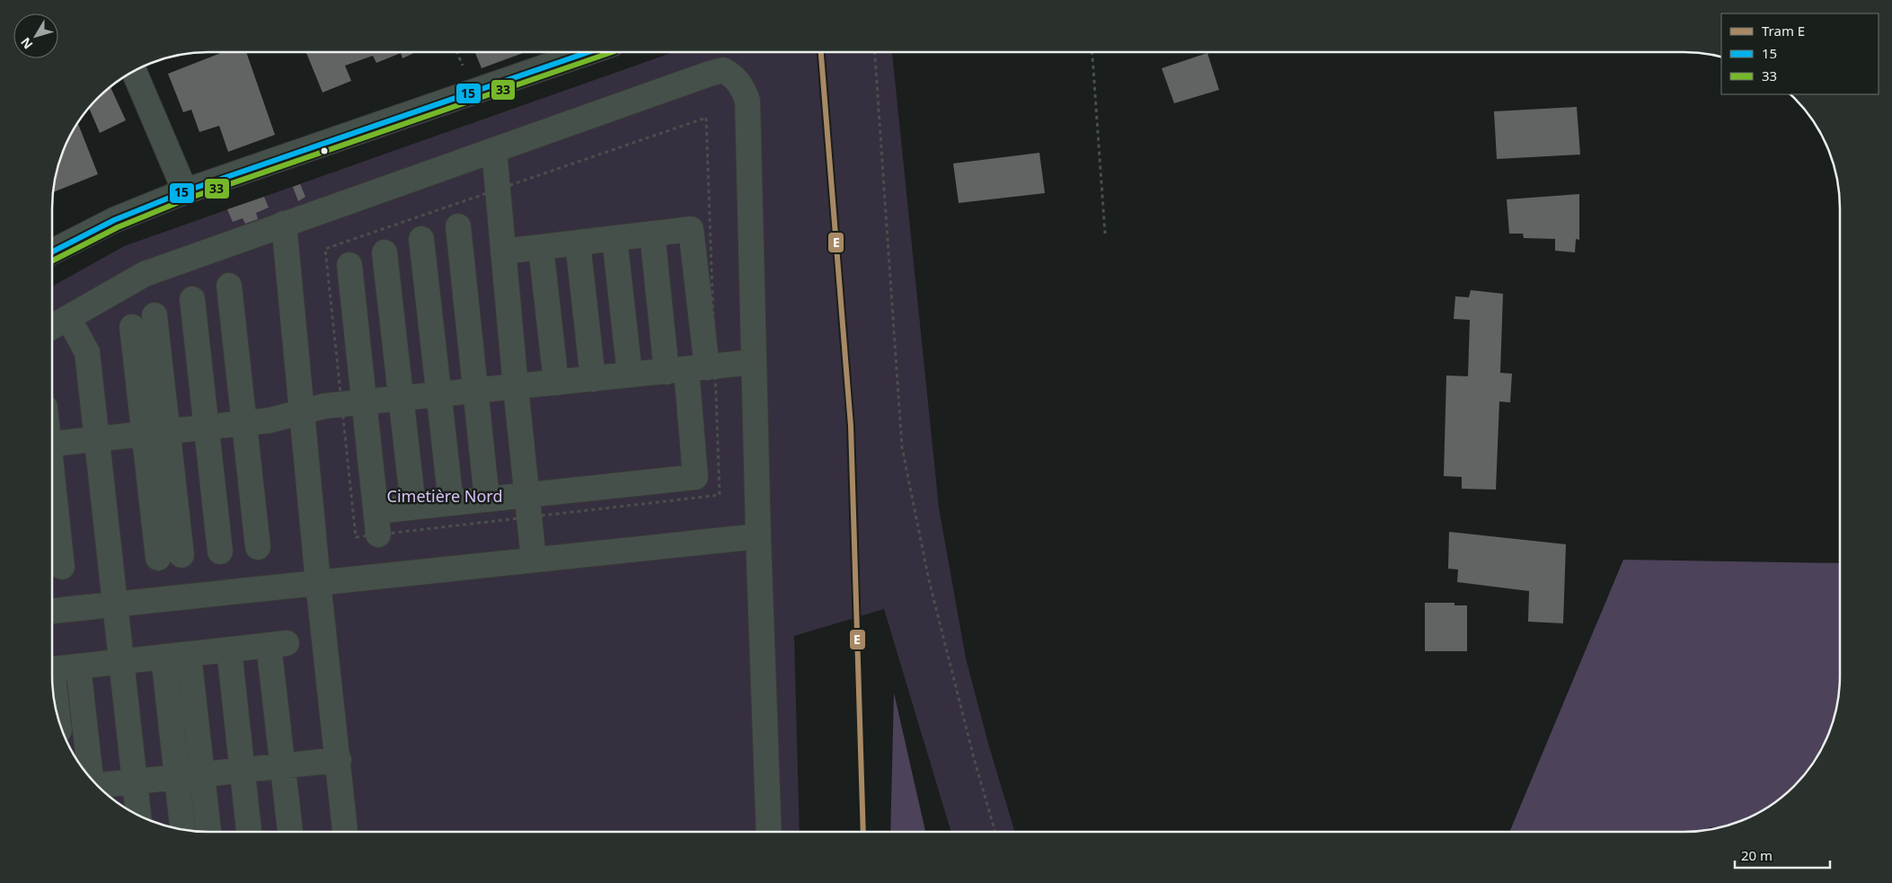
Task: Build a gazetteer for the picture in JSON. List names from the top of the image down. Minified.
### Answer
{"parks":["Cimetière Nord"],"lines":["tram line E","transit line 15","transit line 33"],"legend":["Tram E","15","33"],"scale_bar":"20 m","north":"bottom left"}
